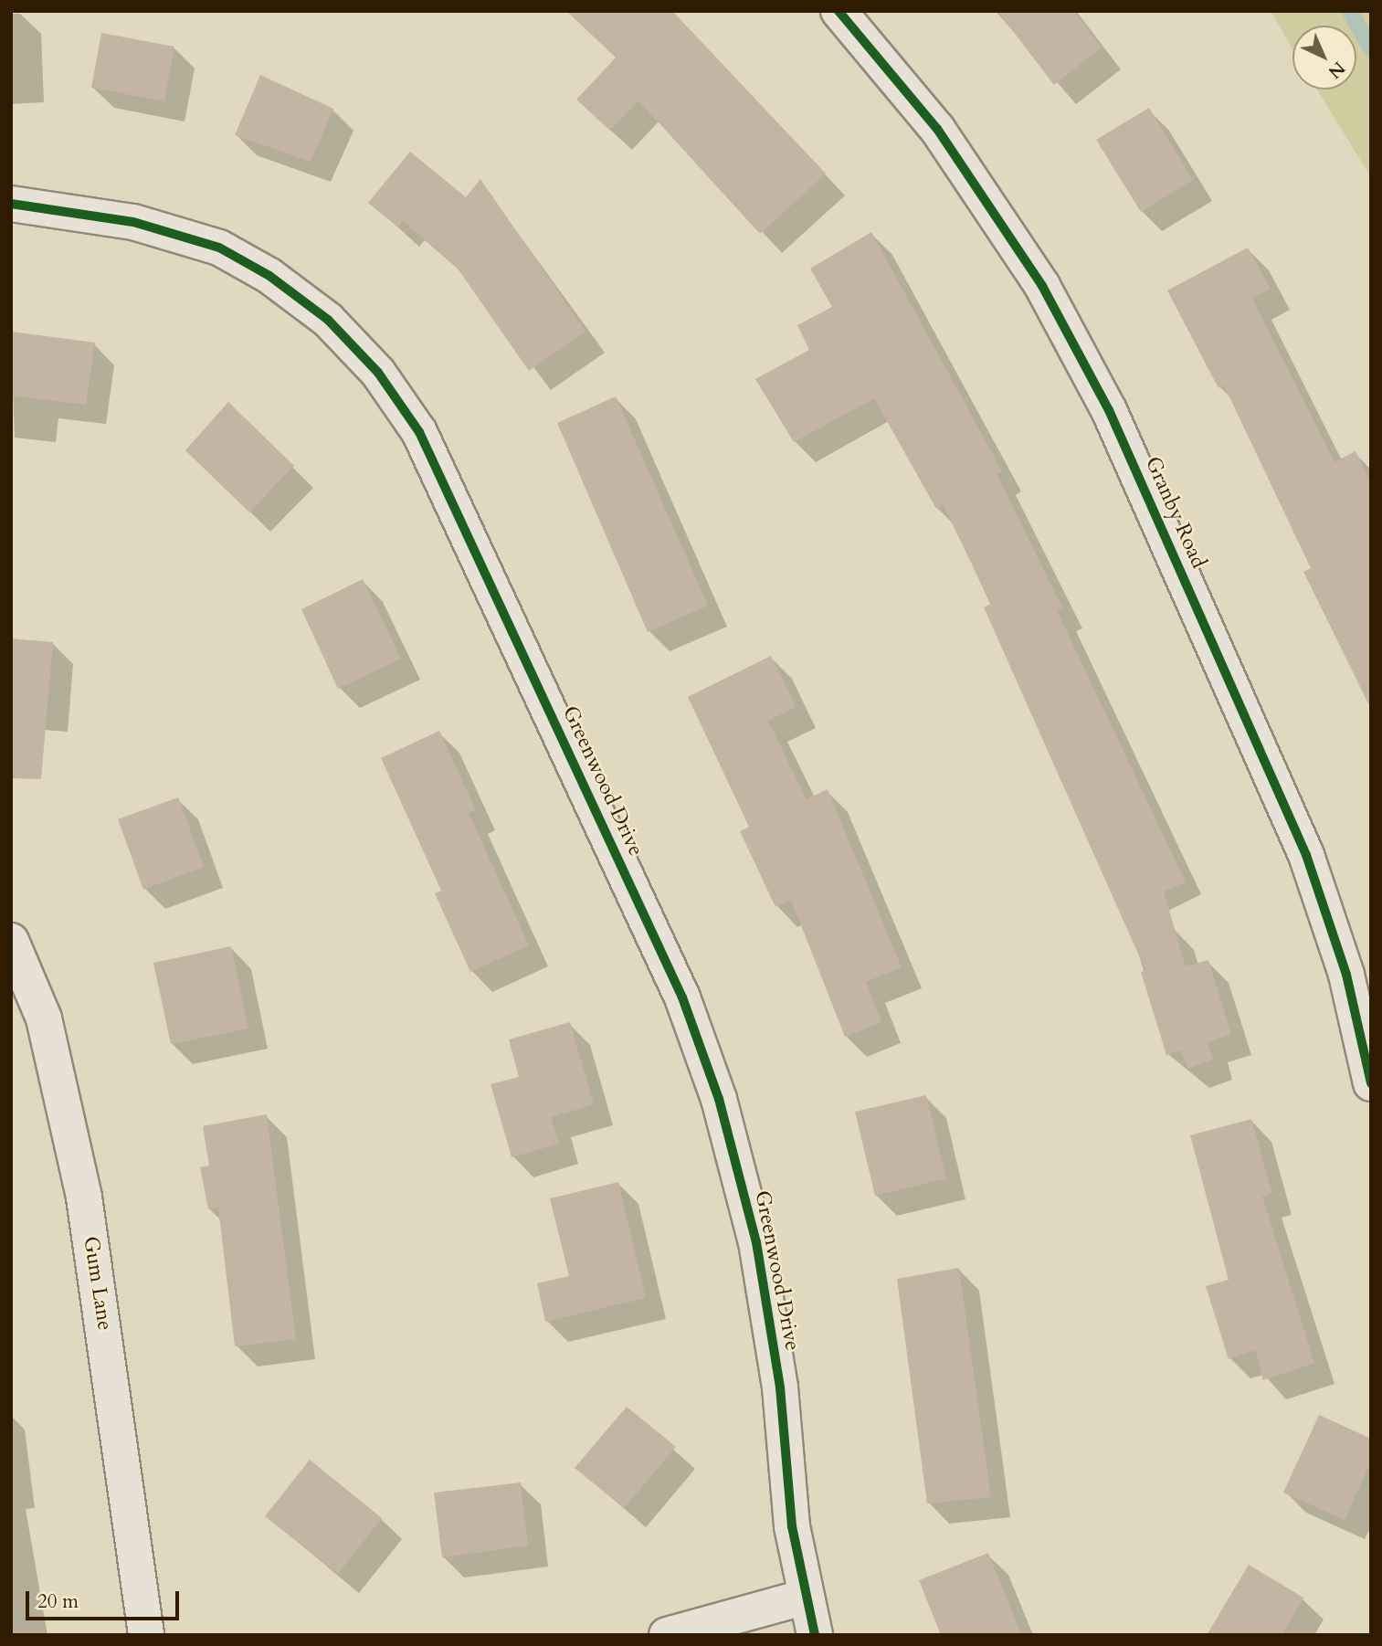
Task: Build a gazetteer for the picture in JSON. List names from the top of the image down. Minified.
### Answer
{"streets":{"street":["Granby Road","Greenwood Drive","Gum Lane"]},"scale_bar":"20 m","north":"bottom right"}
